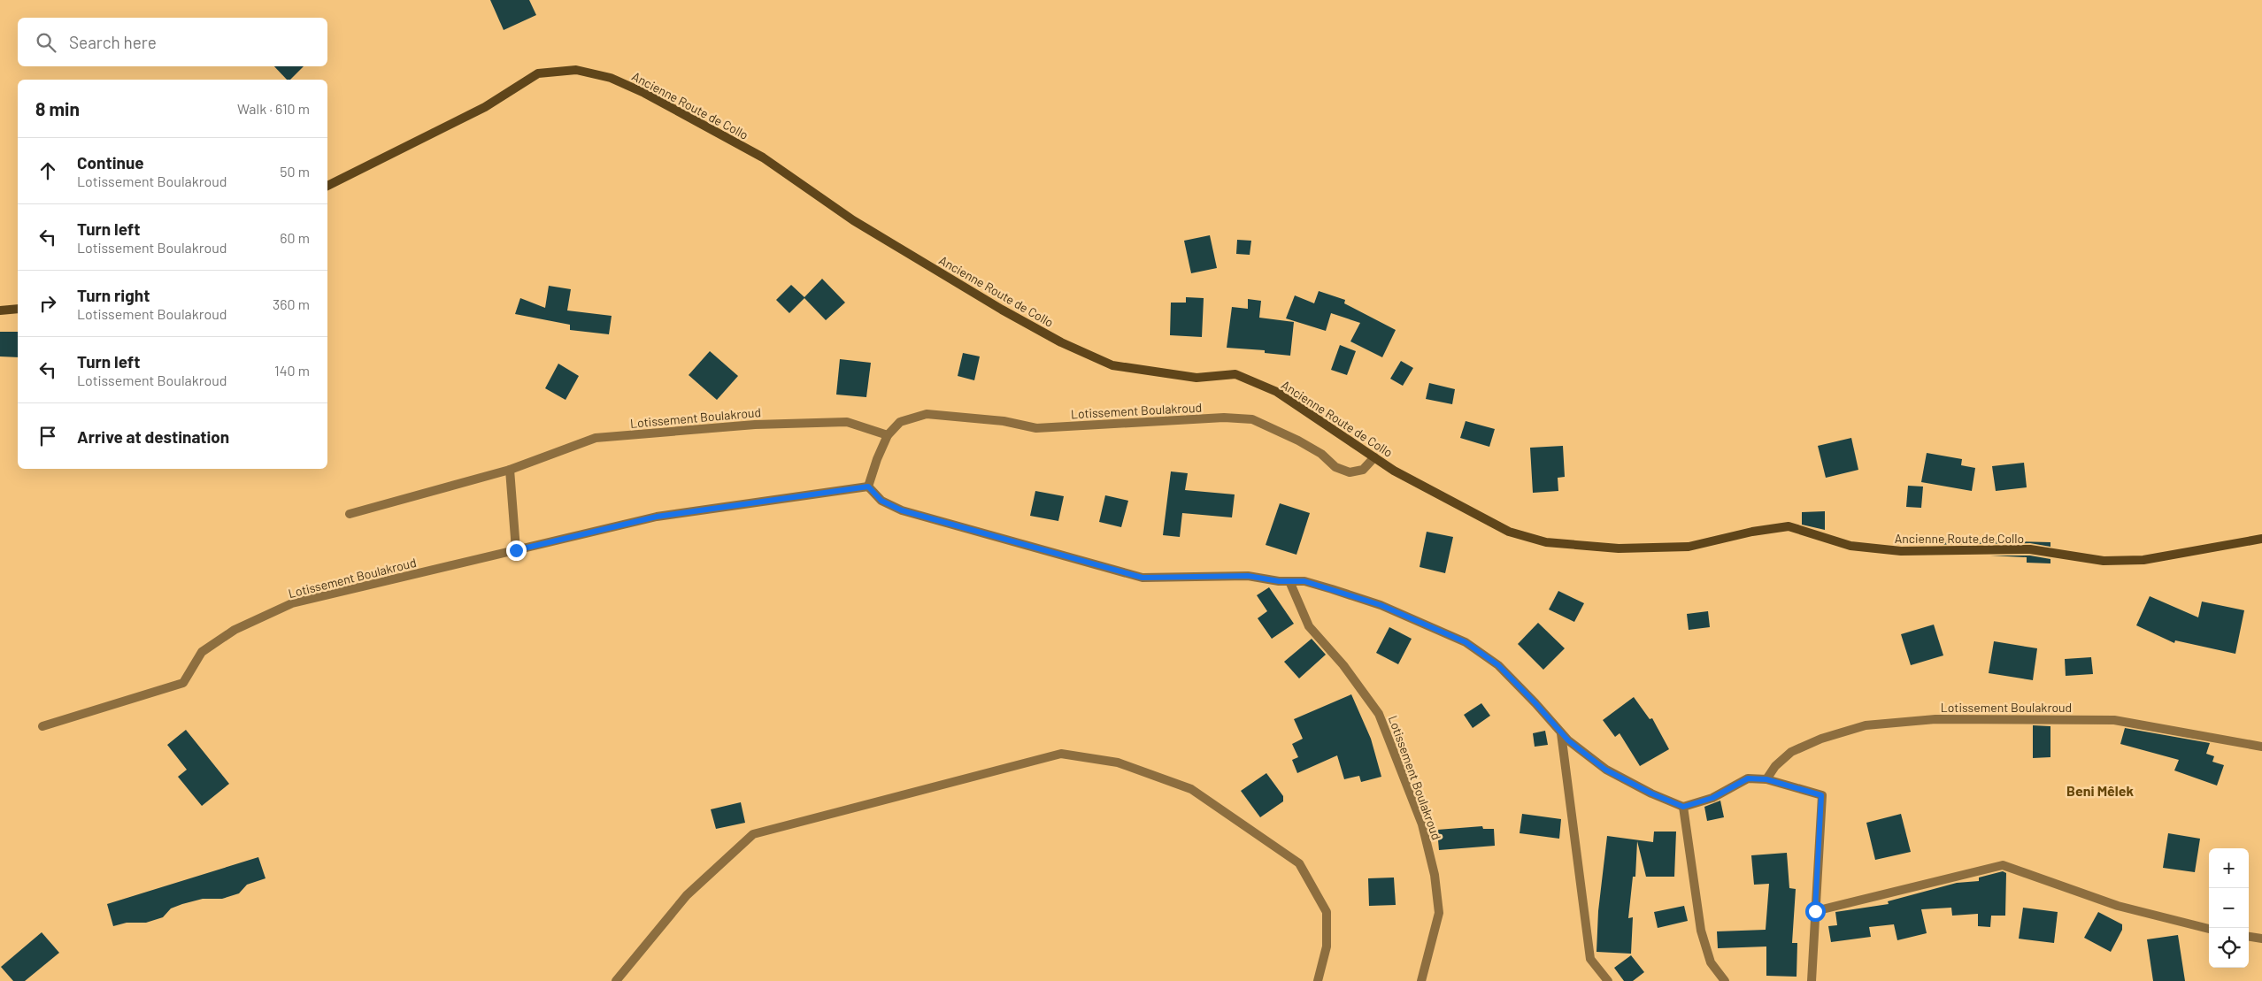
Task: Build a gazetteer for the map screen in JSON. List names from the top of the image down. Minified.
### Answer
{"streets":{"main road":["Ancienne Route de Collo"],"street":["Lotissement Boulakroud"]},"crossings":[["Ancienne Route de Collo","Lotissement Boulakroud"]],"districts":["Beni Mêlek"],"page":{"search":"Search here","heading":["8 min","Walk · 610 m"],"list":[["Continue","Lotissement Boulakroud","50 m"],["Turn left","Lotissement Boulakroud","60 m"],["Turn right","Lotissement Boulakroud","360 m"],["Turn left","Lotissement Boulakroud","140 m"],"Arrive at destination"],"map_buttons":["+","−"]}}
